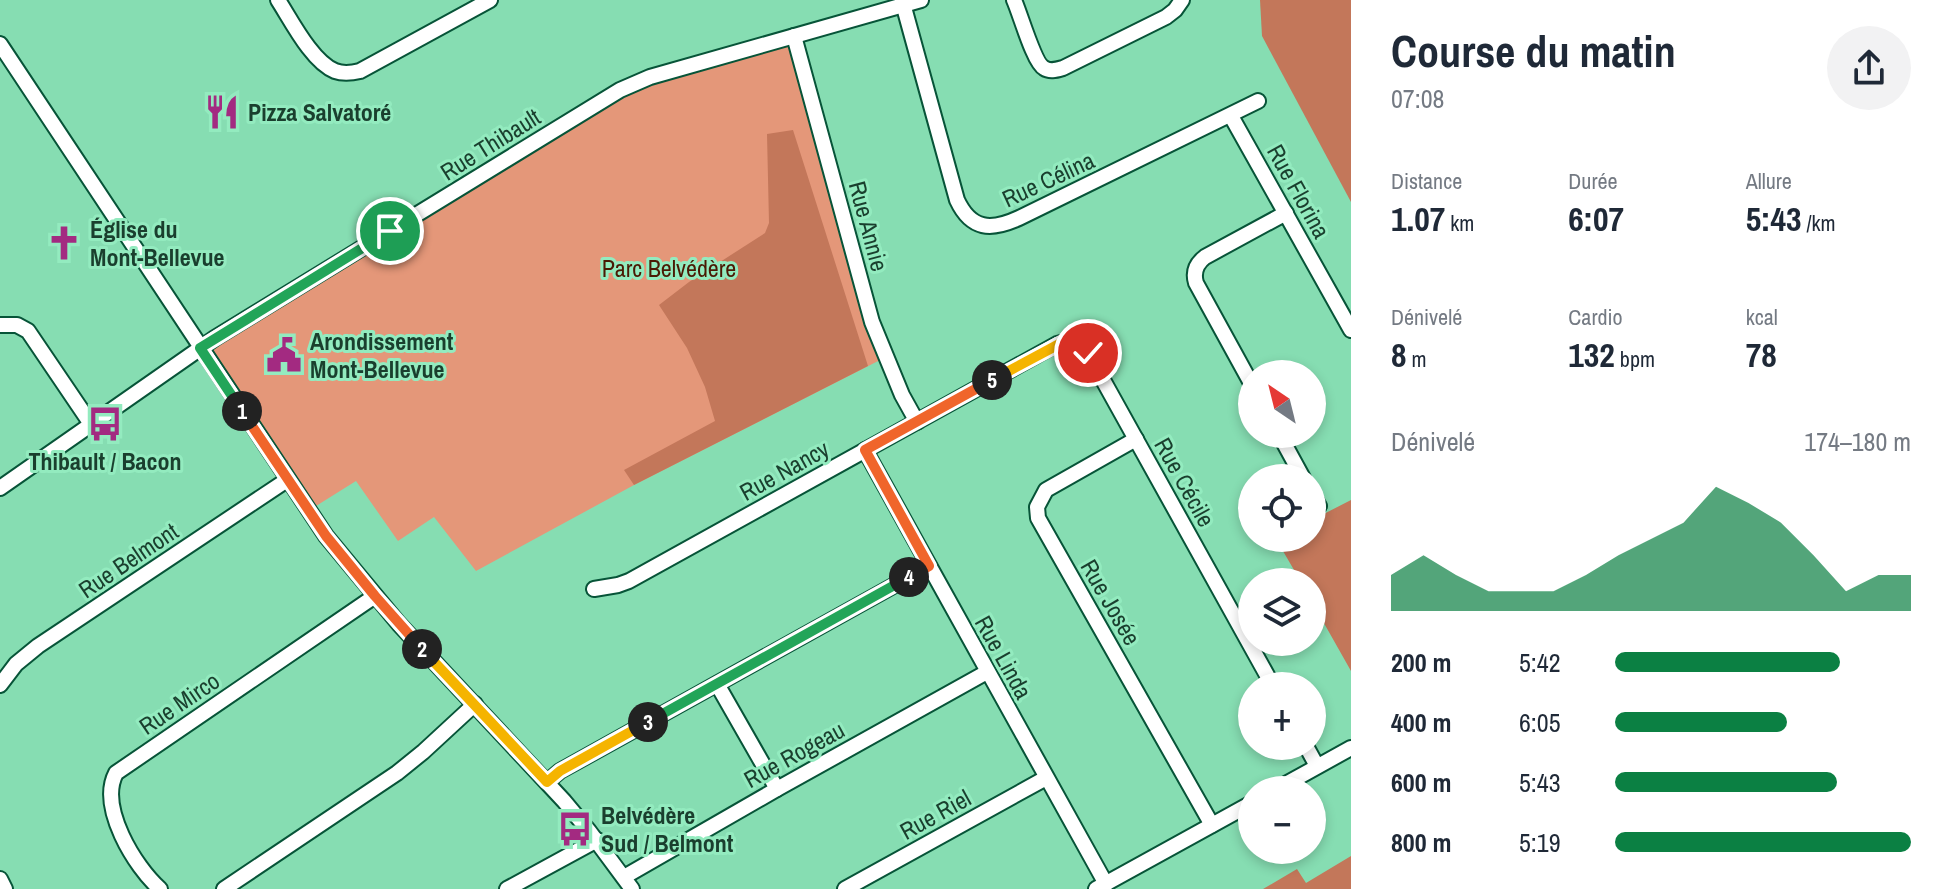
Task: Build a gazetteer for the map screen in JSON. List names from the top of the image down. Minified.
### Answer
{"streets":{"street":["Rue Thibault","Rue Célina","Rue Florina","Rue Annie","Rue Nancy","Rue Cécile","Rue Belmont","Rue Josée","Rue Linda","Rue Mirco","Rue Rogeau","Rue Riel"]},"crossings":[["Rue Thibault","Rue Célina"],["Rue Thibault","Rue Annie"],["Rue Célina","Rue Florina"],["Rue Annie","Rue Nancy"],["Rue Nancy","Rue Cécile"],["Rue Nancy","Rue Linda"],["Rue Cécile","Rue Josée"],["Rue Linda","Rue Rogeau"],["Rue Linda","Rue Riel"]],"parks":["Parc Belvédère"],"places":{"restaurant":["Pizza Salvatoré"],"church":["Église du Mont-Bellevue"],"public building":["Arondissement Mont-Bellevue"],"bus stop":["Thibault / Bacon","Belvédère Sud / Belmont"]},"north":"top left","page":{"heading":["Course du matin","07:08"],"stats":[["Distance","1.07 km"],["Durée","6:07"],["Allure","5:43 /km"],["Dénivelé","8 m"],["Cardio","132 bpm"],["kcal","78"]],"map_buttons":["+","−"],"pins":["5","1","4","2","3"],"chart":["Dénivelé","174–180 m"],"list":[{"name":"200 m","note":"5:42"},{"name":"400 m","note":"6:05"},{"name":"600 m","note":"5:43"},{"name":"800 m","note":"5:19"}]}}
